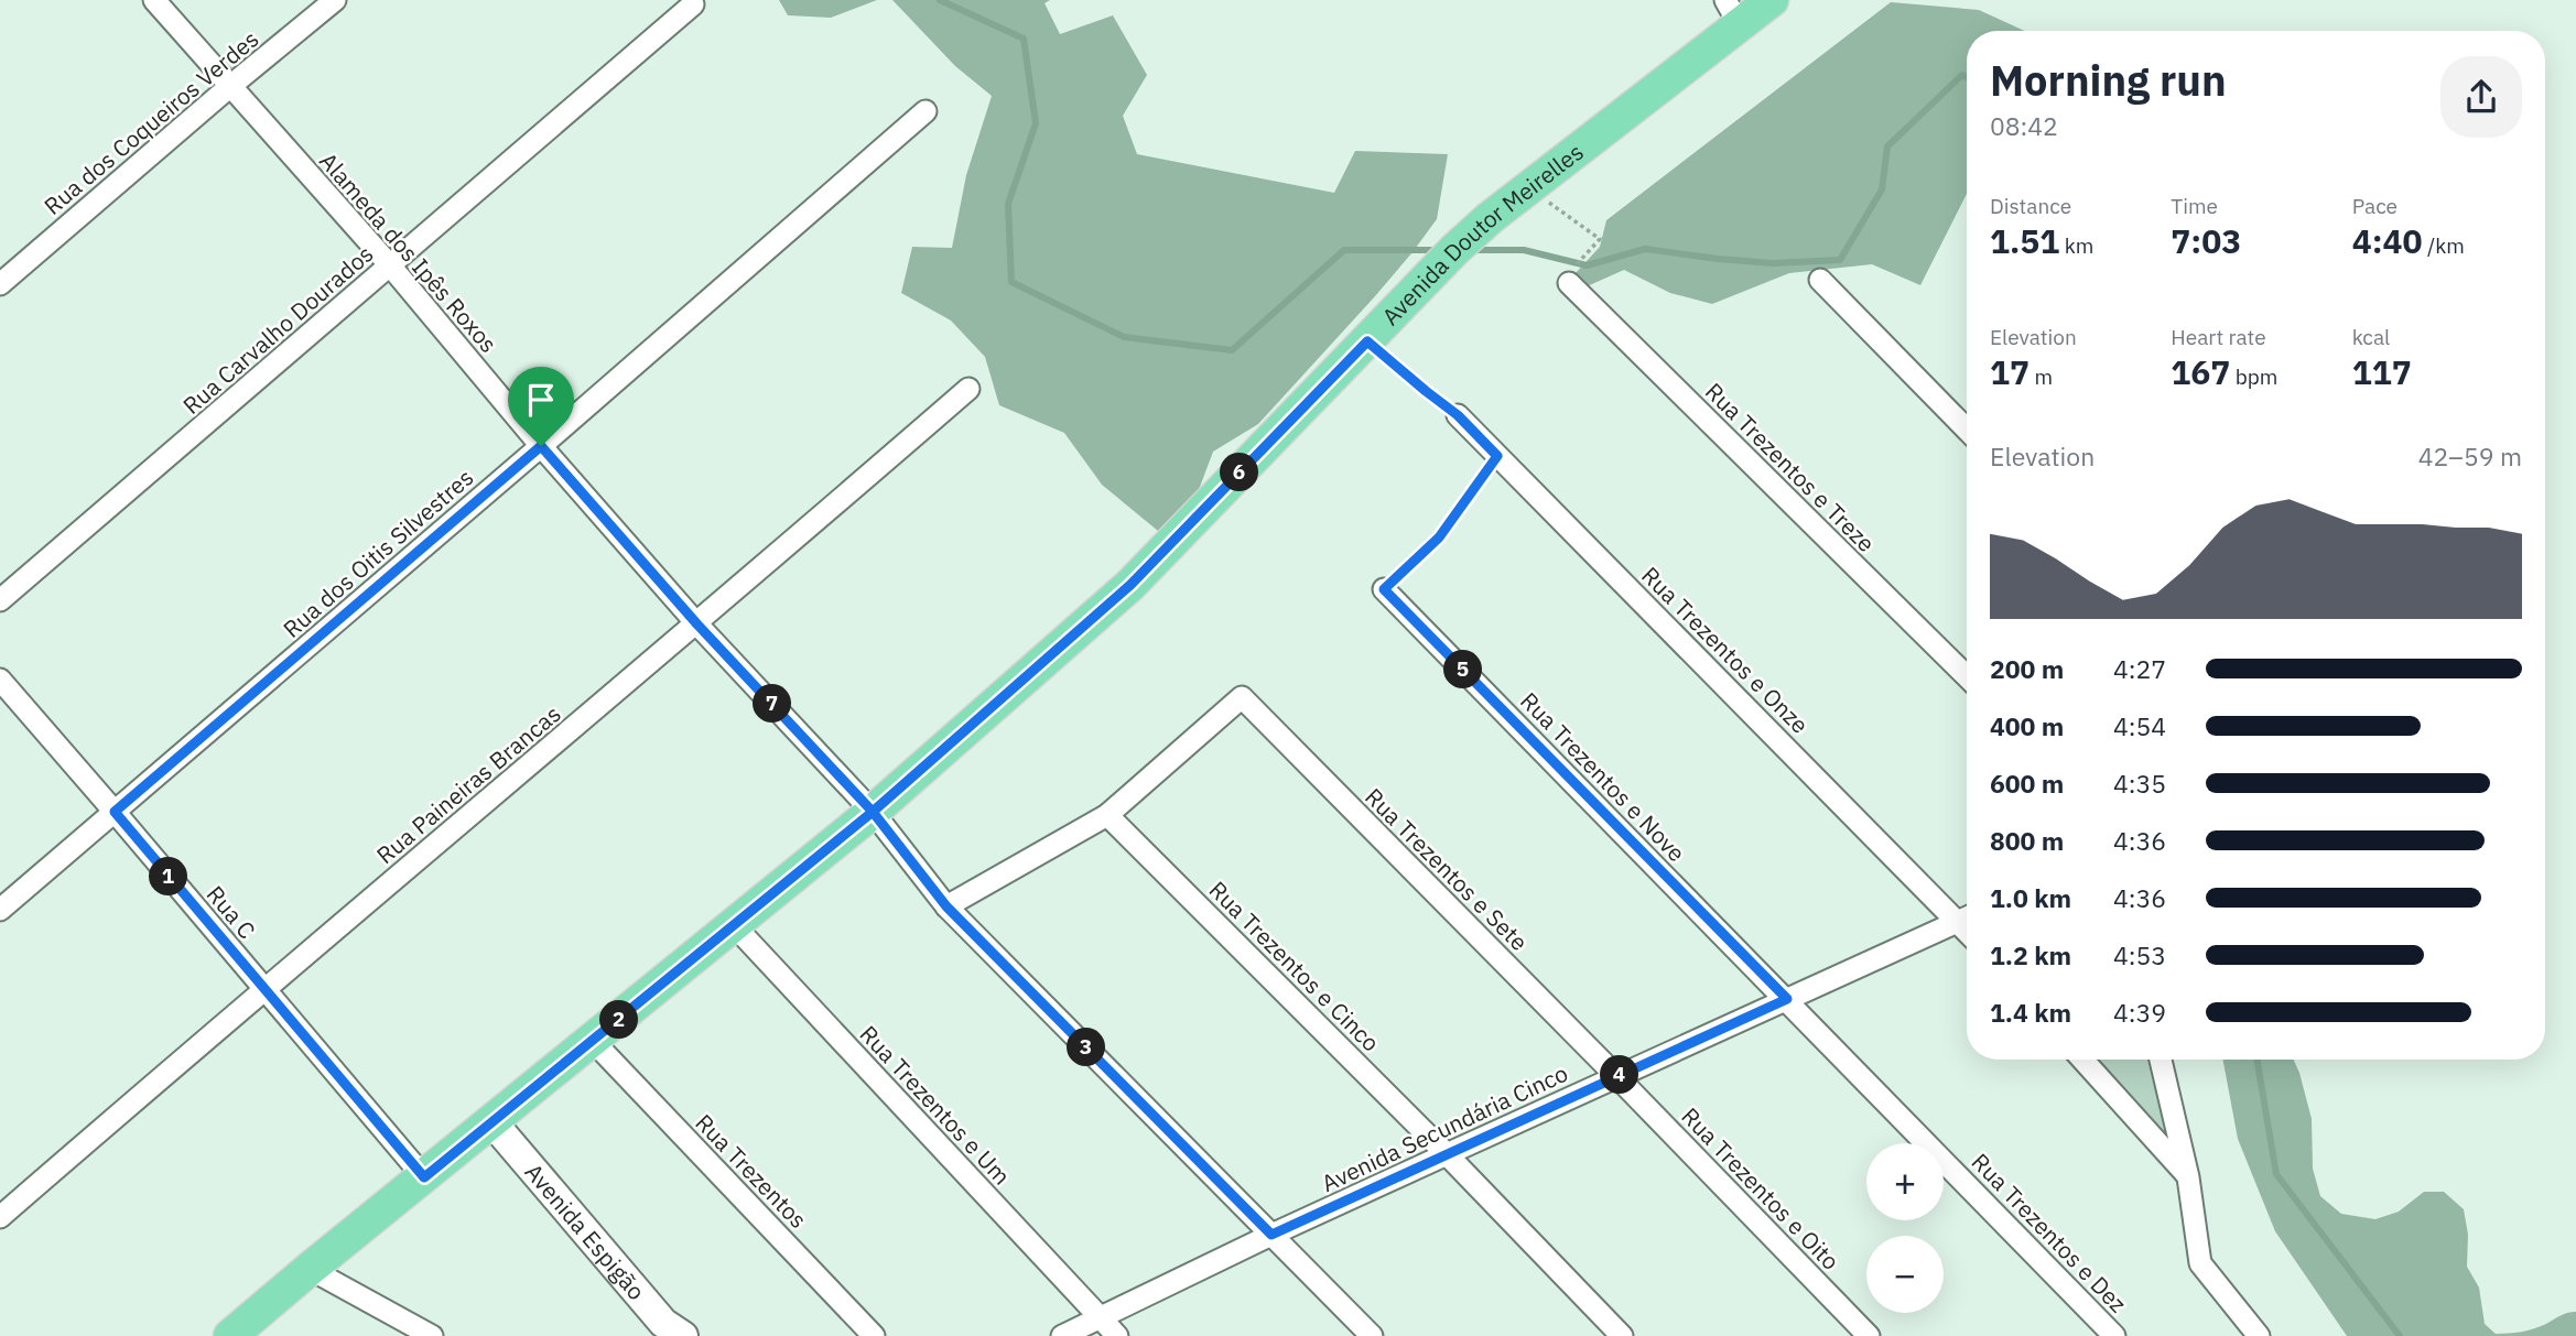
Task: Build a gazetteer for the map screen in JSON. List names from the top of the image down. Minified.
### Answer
{"streets":{"main road":["Avenida Doutor Meirelles"],"street":["Rua dos Coqueiros Verdes","Alameda dos Ipês Roxos","Rua Carvalho Dourados","Rua Trezentos e Treze","Rua dos Oitis Silvestres","Rua Trezentos e Onze","Rua Trezentos e Nove","Rua Paineiras Brancas","Rua Trezentos e Sete","Rua C","Rua Trezentos e Cinco","Rua Trezentos e Um","Avenida Secundária Cinco","Rua Trezentos","Rua Trezentos e Oito","Avenida Espigão","Rua Trezentos e Dez"]},"crossings":[["Rua dos Coqueiros Verdes","Alameda dos Ipês Roxos"],["Avenida Doutor Meirelles","Alameda dos Ipês Roxos"],["Avenida Doutor Meirelles","Rua C"],["Avenida Doutor Meirelles","Rua Trezentos e Um"],["Avenida Doutor Meirelles","Rua Trezentos"],["Avenida Doutor Meirelles","Avenida Espigão"],["Alameda dos Ipês Roxos","Rua Carvalho Dourados"],["Alameda dos Ipês Roxos","Rua dos Oitis Silvestres"],["Alameda dos Ipês Roxos","Rua Paineiras Brancas"],["Alameda dos Ipês Roxos","Avenida Secundária Cinco"],["Rua dos Oitis Silvestres","Rua C"],["Rua Trezentos e Onze","Avenida Secundária Cinco"],["Rua Trezentos e Nove","Avenida Secundária Cinco"],["Rua Trezentos e Nove","Rua Trezentos e Dez"],["Rua Paineiras Brancas","Rua C"],["Rua Trezentos e Sete","Rua Trezentos e Cinco"],["Rua Trezentos e Sete","Avenida Secundária Cinco"],["Rua Trezentos e Sete","Rua Trezentos e Oito"],["Rua Trezentos e Cinco","Avenida Secundária Cinco"],["Rua Trezentos e Um","Avenida Secundária Cinco"],["Avenida Secundária Cinco","Rua Trezentos e Oito"],["Avenida Secundária Cinco","Rua Trezentos e Dez"]],"page":{"heading":["Morning run","08:42"],"stats":[["Distance","1.51 km"],["Time","7:03"],["Pace","4:40 /km"],["Elevation","17 m"],["Heart rate","167 bpm"],["kcal","117"]],"chart":["Elevation","42–59 m"],"pins":["6","5","7","1","2","3","4"],"list":[{"name":"200 m","note":"4:27"},{"name":"400 m","note":"4:54"},{"name":"600 m","note":"4:35"},{"name":"800 m","note":"4:36"},{"name":"1.0 km","note":"4:36"},{"name":"1.2 km","note":"4:53"},{"name":"1.4 km","note":"4:39"}],"map_buttons":["+","−"]}}
